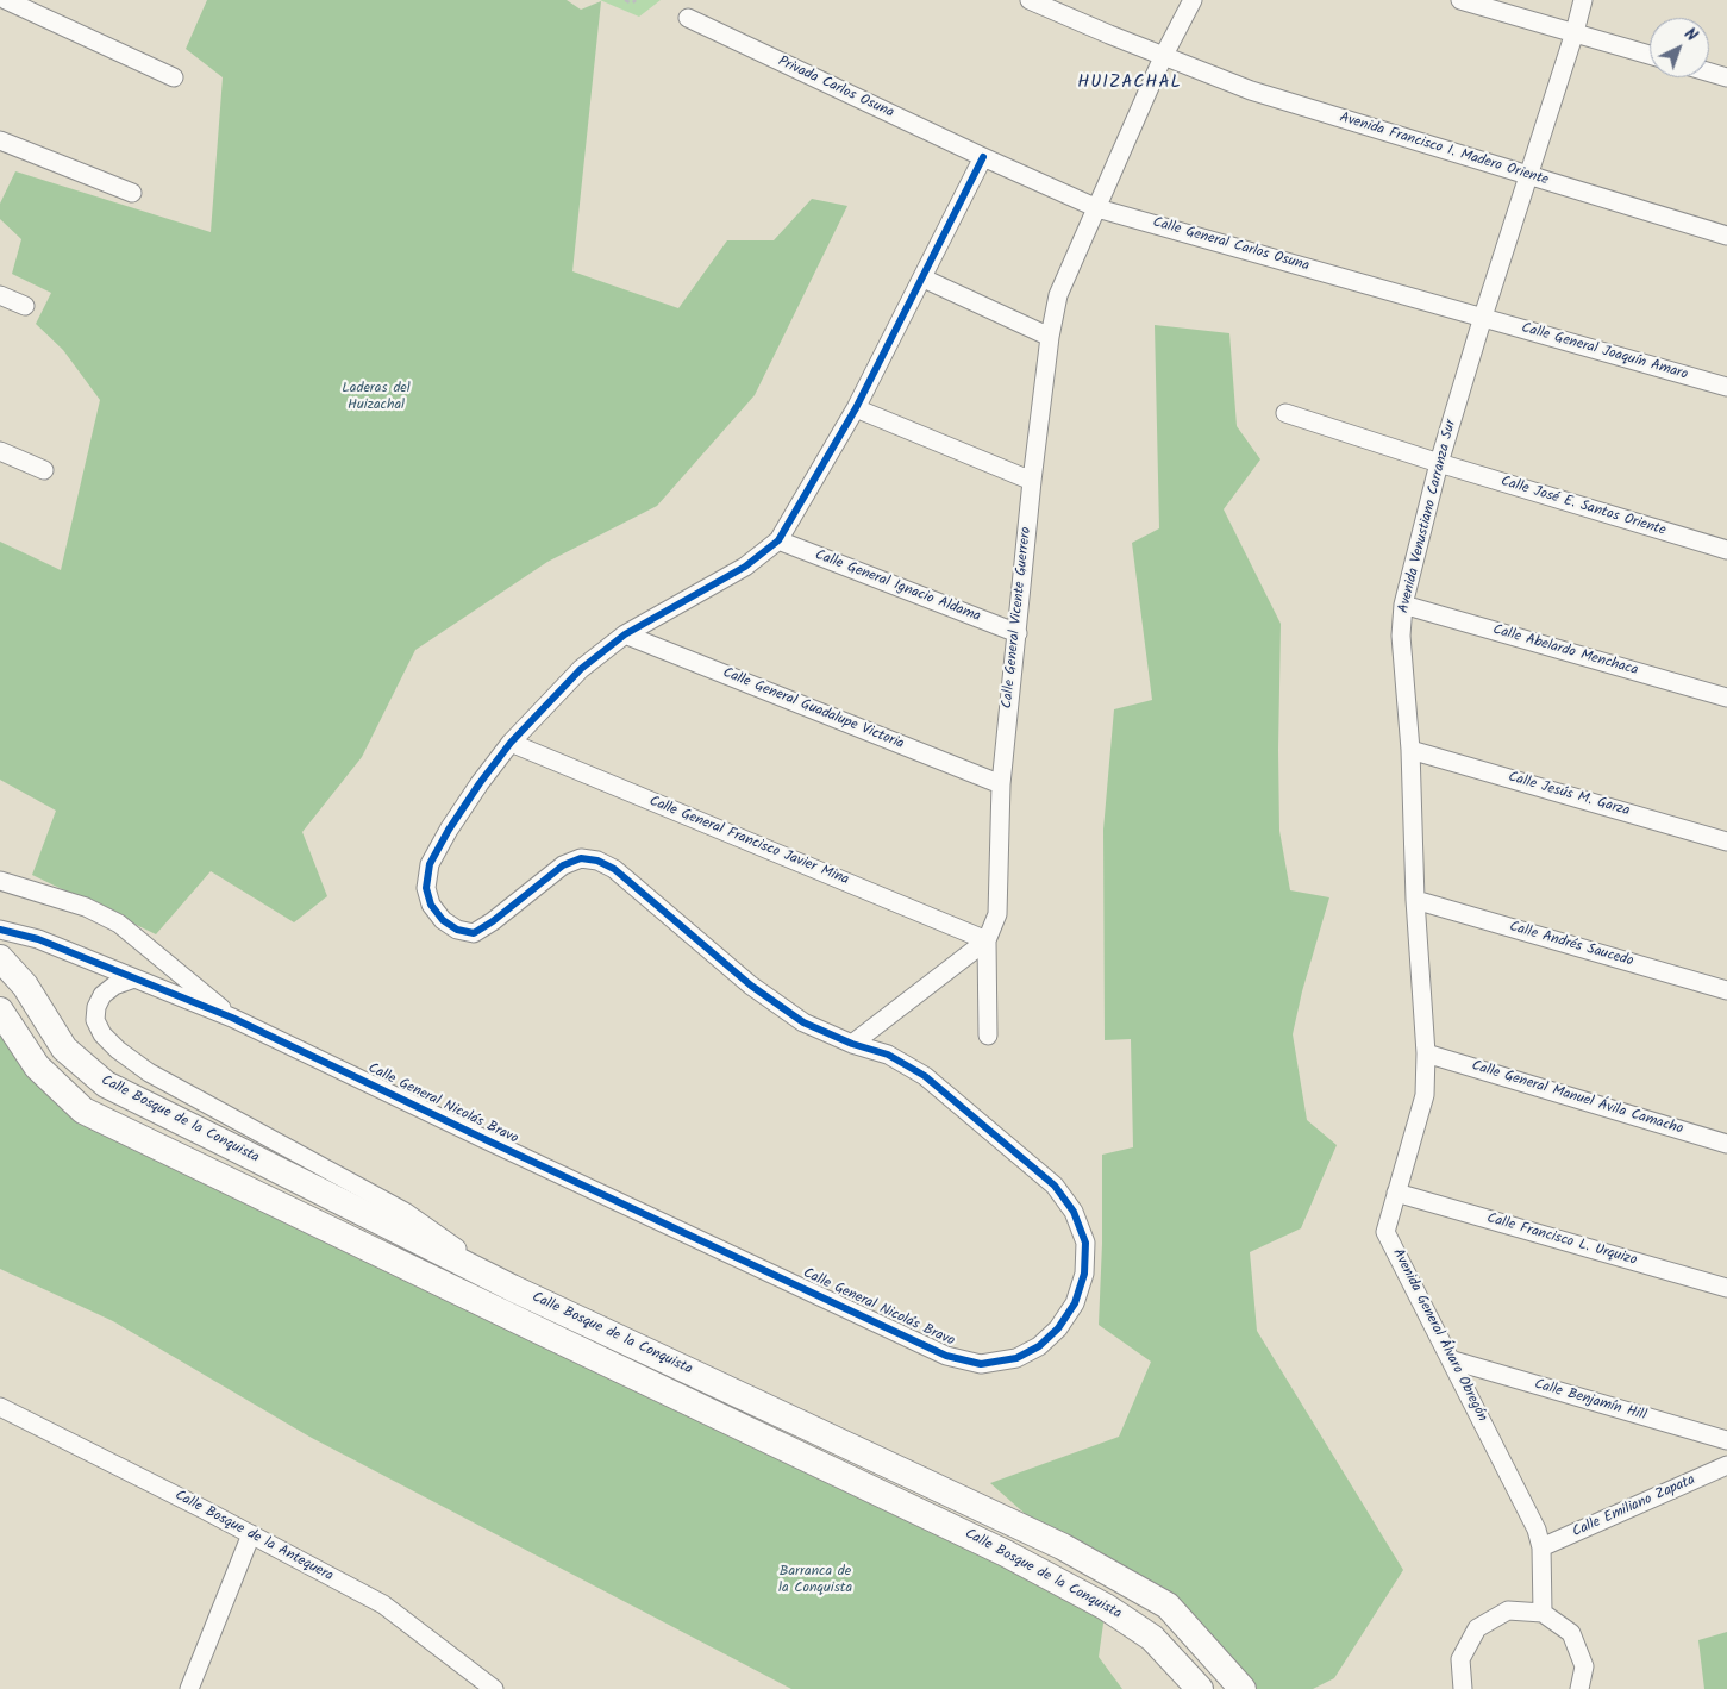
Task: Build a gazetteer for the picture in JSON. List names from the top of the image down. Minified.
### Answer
{"streets":{"main road":["Calle Bosque de la Conquista"],"street":["Privada Carlos Osuna","Avenida Francisco I. Madero Oriente","Calle General Carlos Osuna","Calle General Joaquín Amaro","Calle José E. Santos Oriente","Avenida Venustiano Carranza Sur","Calle General Ignacio Aldama","Calle General Vicente Guerrero","Calle Abelardo Menchaca","Calle General Guadalupe Victoria","Calle Jesús M. Garza","Calle General Francisco Javier Mina","Calle Andrés Saucedo","Calle General Manuel Ávila Camacho","Calle General Nicolás Bravo","Calle Francisco L. Urquizo","Avenida General Álvaro Obregón","Calle Benjamín Hill","Calle Emiliano Zapata","Calle Bosque de la Antequera"]},"crossings":[["Privada Carlos Osuna","Calle General Carlos Osuna"],["Avenida Francisco I. Madero Oriente","Avenida Venustiano Carranza Sur"],["Avenida Francisco I. Madero Oriente","Calle General Vicente Guerrero"],["Calle General Carlos Osuna","Calle General Joaquín Amaro"],["Calle General Carlos Osuna","Avenida Venustiano Carranza Sur"],["Calle General Carlos Osuna","Calle General Vicente Guerrero"],["Calle General Joaquín Amaro","Avenida Venustiano Carranza Sur"],["Calle José E. Santos Oriente","Avenida Venustiano Carranza Sur"],["Avenida Venustiano Carranza Sur","Calle Abelardo Menchaca"],["Avenida Venustiano Carranza Sur","Calle Jesús M. Garza"],["Avenida Venustiano Carranza Sur","Calle Andrés Saucedo"],["Avenida Venustiano Carranza Sur","Calle General Manuel Ávila Camacho"],["Avenida Venustiano Carranza Sur","Avenida General Álvaro Obregón"],["Calle General Ignacio Aldama","Calle General Vicente Guerrero"],["Calle General Vicente Guerrero","Calle General Guadalupe Victoria"],["Calle General Vicente Guerrero","Calle General Francisco Javier Mina"],["Calle General Francisco Javier Mina","Calle General Nicolás Bravo"],["Calle General Manuel Ávila Camacho","Avenida General Álvaro Obregón"],["Calle Francisco L. Urquizo","Avenida General Álvaro Obregón"],["Avenida General Álvaro Obregón","Calle Benjamín Hill"],["Avenida General Álvaro Obregón","Calle Emiliano Zapata"]],"districts":["HUIZACHAL"],"parks":["Laderas del Huizachal","Barranca de la Conquista"],"north":"top right"}
